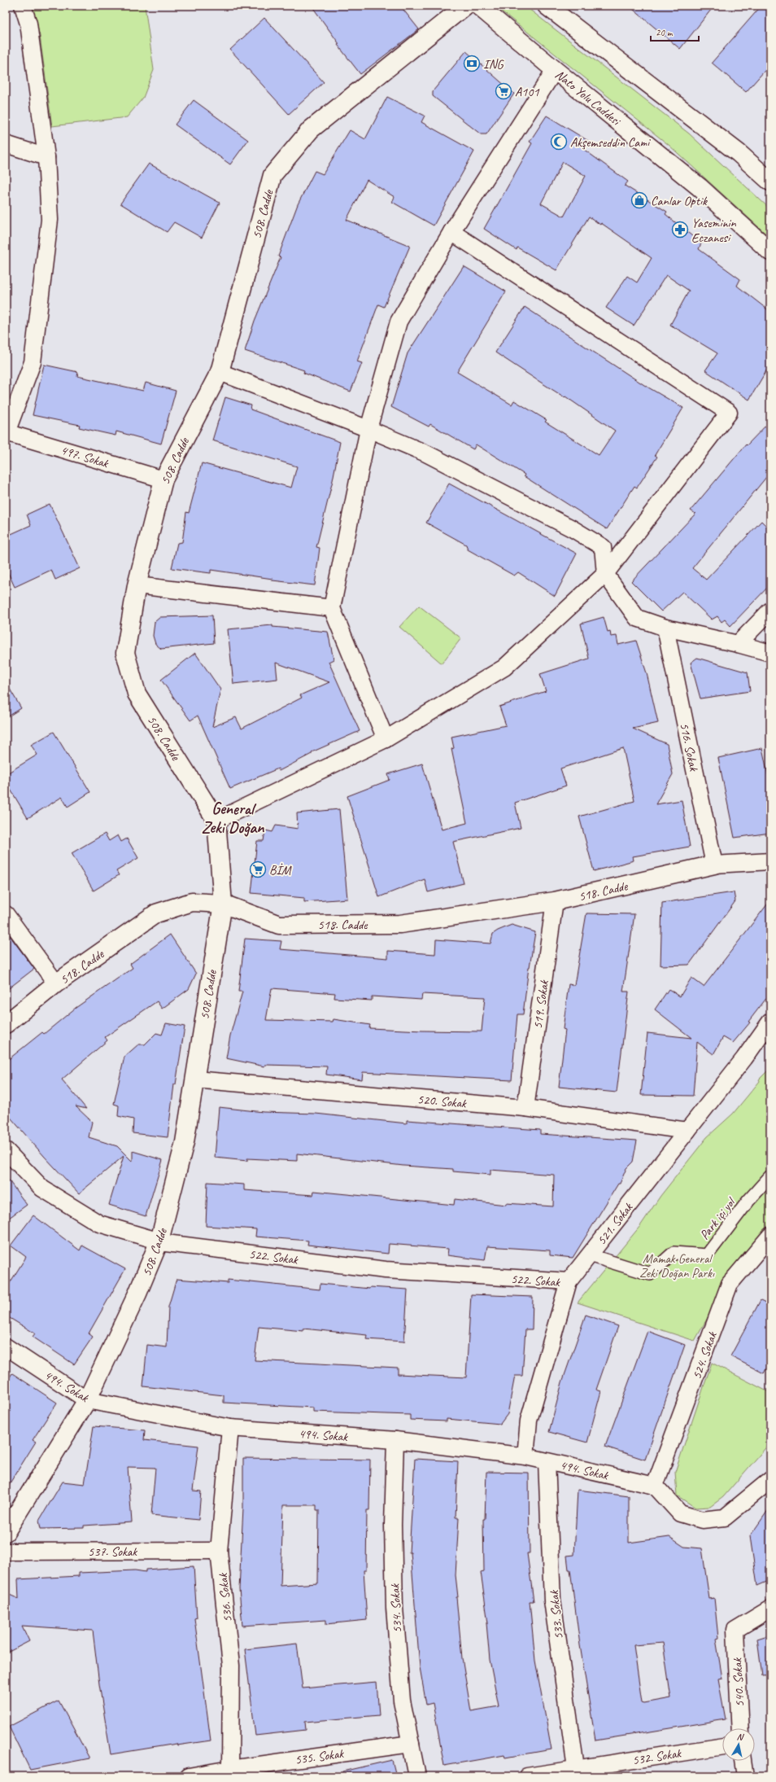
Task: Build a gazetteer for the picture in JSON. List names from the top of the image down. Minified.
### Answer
{"streets":{"street":["Nato Yolu Caddesi","508. Cadde","497. Sokak","516. Sokak","518. Cadde","519. Sokak","520. Sokak","Park içi yol","521. Sokak","522. Sokak","524. Sokak","494. Sokak","537. Sokak","536. Sokak","534. Sokak","533. Sokak","540. Sokak","535. Sokak","532. Sokak"]},"crossings":[["508. Cadde","497. Sokak"],["508. Cadde","518. Cadde"],["508. Cadde","520. Sokak"],["508. Cadde","522. Sokak"],["508. Cadde","494. Sokak"],["516. Sokak","518. Cadde"],["518. Cadde","519. Sokak"],["519. Sokak","520. Sokak"],["520. Sokak","521. Sokak"],["Park içi yol","521. Sokak"],["521. Sokak","522. Sokak"],["521. Sokak","494. Sokak"],["524. Sokak","494. Sokak"],["494. Sokak","536. Sokak"],["494. Sokak","534. Sokak"],["494. Sokak","533. Sokak"],["537. Sokak","536. Sokak"],["536. Sokak","535. Sokak"],["534. Sokak","535. Sokak"],["533. Sokak","532. Sokak"]],"districts":["General Zeki Doğan"],"parks":["Mamak General Zeki Doğan Parkı"],"places":{"bank":["ING"],"supermarket":["A101","BİM"],"mosque":["Akşemseddin Cami"],"shop":["Canlar Optik"],"pharmacy":["Yaseminin Eczanesi"]},"scale_bar":"20 m","north":"top"}
